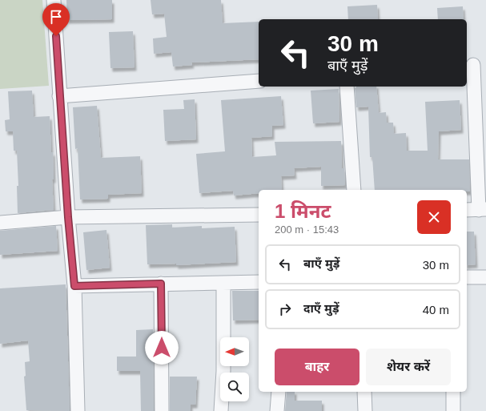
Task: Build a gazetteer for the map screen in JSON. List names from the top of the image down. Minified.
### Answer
{"north":"left","page":{"turn":["30 m","बाएँ मुड़ें"],"heading":["1 मिनट","200 m · 15:43"],"list":[{"name":"बाएँ मुड़ें","value":"30 m"},{"name":"दाएँ मुड़ें","value":"40 m"}],"buttons":["बाहर","शेयर करें"]}}
